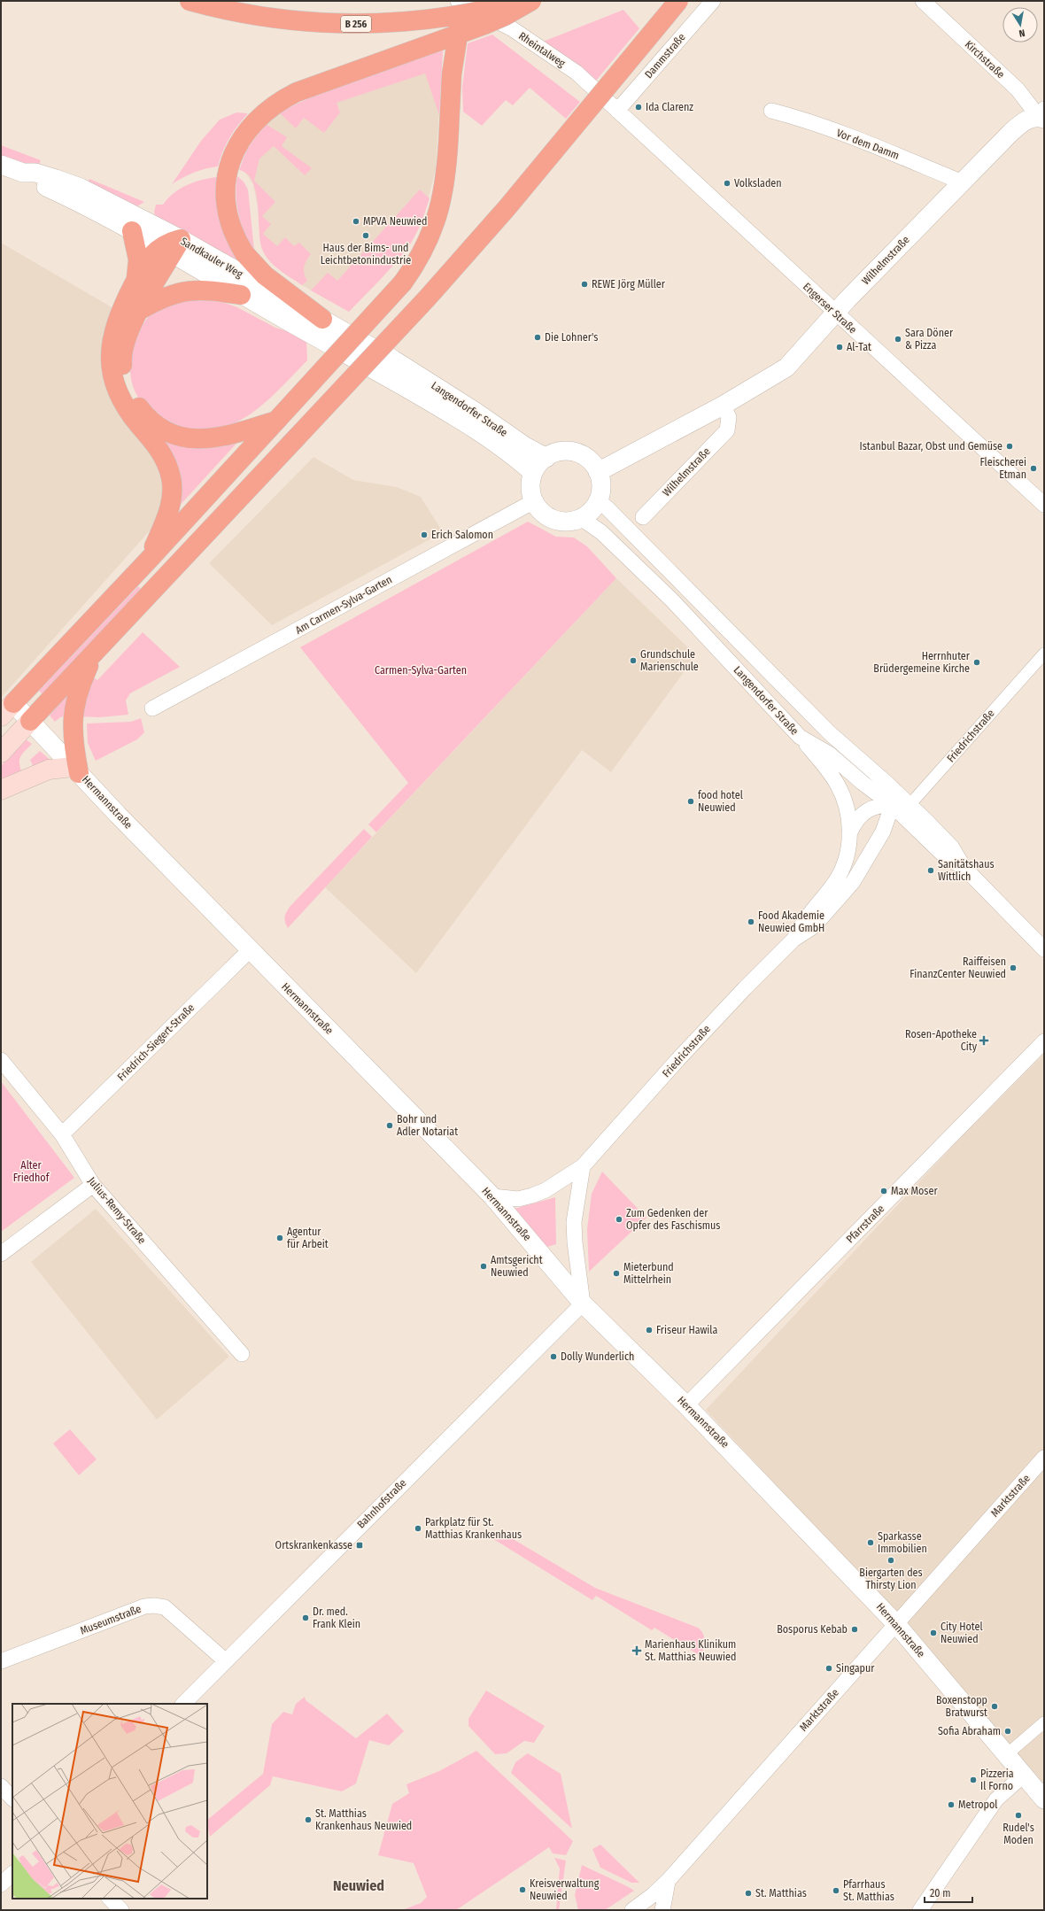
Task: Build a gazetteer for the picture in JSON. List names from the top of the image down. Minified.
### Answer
{"streets":{"highway":["B 256"],"street":["Rheintalweg","Dammstraße","Kirchstraße","Vor dem Damm","Sandkauler Weg","Wilhelmstraße","Engerser Straße","Langendorfer Straße","Am Carmen-Sylva-Garten","Friedrichstraße","Hermannstraße","Friedrich-Siegert-Straße","Julius-Remy-Straße","Pfarrstraße","Marktstraße","Bahnhofstraße","Museumstraße"]},"crossings":[["Rheintalweg","Dammstraße"],["Rheintalweg","Engerser Straße"],["Dammstraße","Engerser Straße"],["Kirchstraße","Wilhelmstraße"],["Vor dem Damm","Wilhelmstraße"],["Sandkauler Weg","Langendorfer Straße"],["Wilhelmstraße","Engerser Straße"],["Wilhelmstraße","Langendorfer Straße"],["Wilhelmstraße","Am Carmen-Sylva-Garten"],["Langendorfer Straße","Am Carmen-Sylva-Garten"],["Langendorfer Straße","Friedrichstraße"],["Friedrichstraße","Hermannstraße"],["Hermannstraße","Friedrich-Siegert-Straße"],["Hermannstraße","Pfarrstraße"],["Hermannstraße","Marktstraße"],["Hermannstraße","Bahnhofstraße"],["Friedrich-Siegert-Straße","Julius-Remy-Straße"],["Bahnhofstraße","Museumstraße"]],"districts":["Neuwied"],"parks":["Carmen-Sylva-Garten","Alter Friedhof"],"places":{"other":["Ida Clarenz","Volksladen","MPVA Neuwied","Haus der Bims- und Leichtbetonindustrie","REWE Jörg Müller","Die Lohner's","Sara Döner & Pizza","Al-Tat","Istanbul Bazar, Obst und Gemüse","Fleischerei Etman","Erich Salomon","Grundschule Marienschule","Herrnhuter Brüdergemeine Kirche","food hotel Neuwied","Sanitätshaus Wittlich","Food Akademie Neuwied GmbH","Raiffeisen FinanzCenter Neuwied","Bohr und Adler Notariat","Max Moser","Zum Gedenken der Opfer des Faschismus","Agentur für Arbeit","Amtsgericht Neuwied","Mieterbund Mittelrhein","Friseur Hawila","Dolly Wunderlich","Parkplatz für St. Matthias Krankenhaus","Sparkasse Immobilien","Biergarten des Thirsty Lion","Dr. med. Frank Klein","Bosporus Kebab","City Hotel Neuwied","Singapur","Boxenstopp Bratwurst","Sofia Abraham","Pizzeria Il Forno","Metropol","Rudel's Moden","St. Matthias Krankenhaus Neuwied","Kreisverwaltung Neuwied","Pfarrhaus St. Matthias","St. Matthias"],"health":["Rosen-Apotheke City","Marienhaus Klinikum St. Matthias Neuwied"],"transit":["Ortskrankenkasse"]},"scale_bar":"20 m","north":"bottom"}
